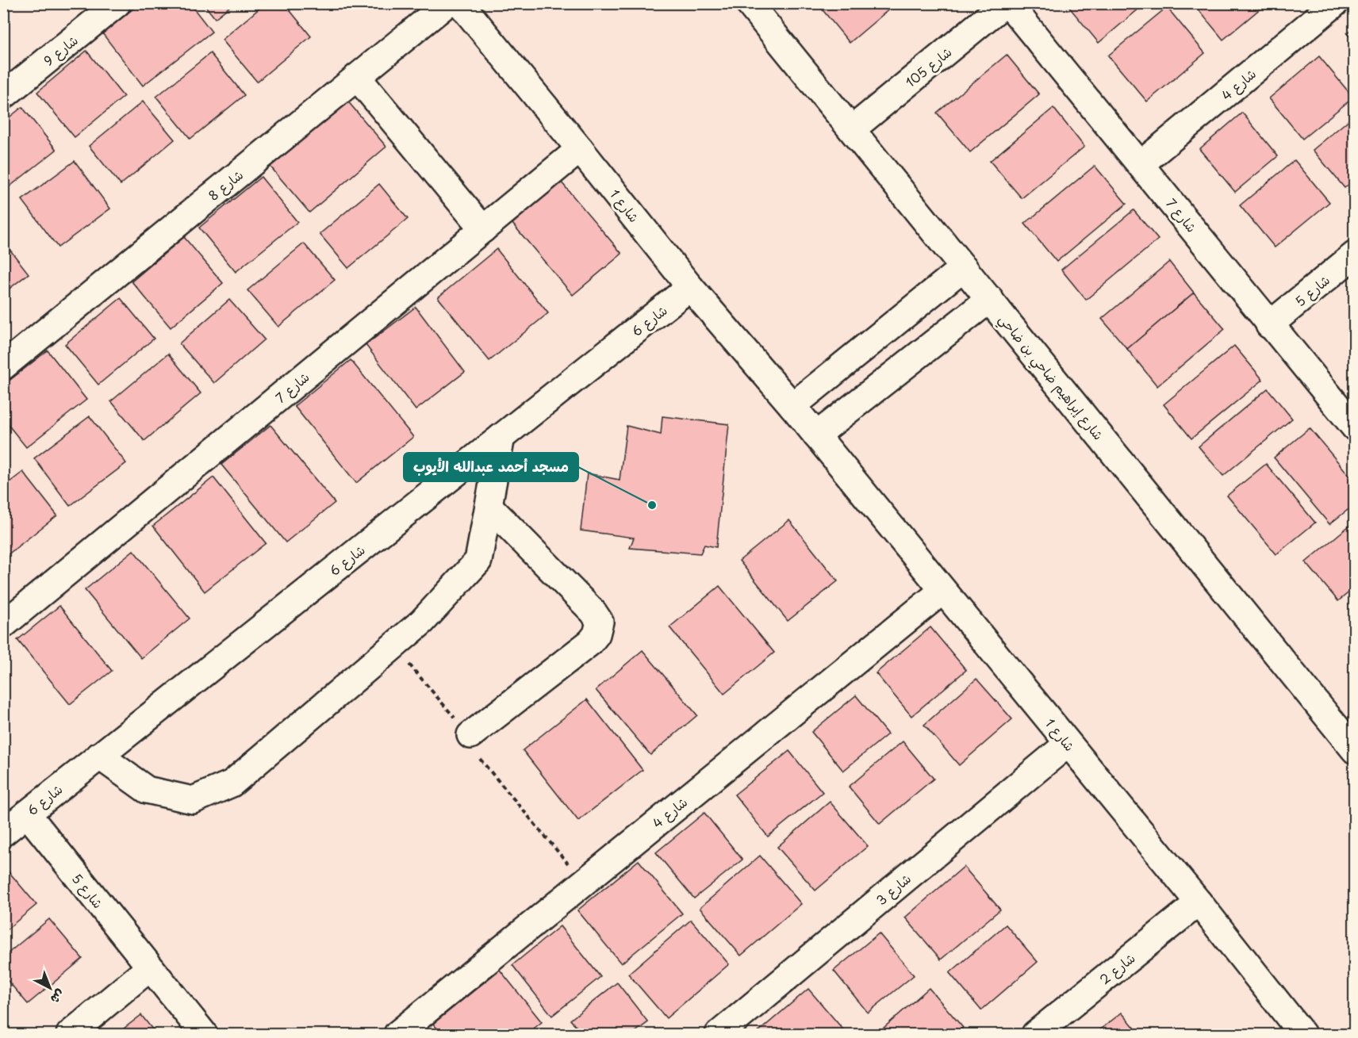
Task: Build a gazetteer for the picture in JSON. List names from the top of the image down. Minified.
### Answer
{"streets":{"street":["شارع 9","شارع 105","شارع 4","شارع 8","شارع 1","شارع 7","شارع 5","شارع 6","شارع إبراهيم ضاحي بن ضاحي","شارع 3","شارع 2"]},"crossings":[["شارع 105","شارع 7"],["شارع 105","شارع إبراهيم ضاحي بن ضاحي"],["شارع 4","شارع 1"],["شارع 4","شارع 7"],["شارع 1","شارع 7"],["شارع 1","شارع 6"],["شارع 1","شارع 3"],["شارع 1","شارع 2"],["شارع 7","شارع 5"],["شارع 5","شارع 6"]],"places":["مسجد أحمد عبدالله الأيوب"],"north":"bottom right"}
